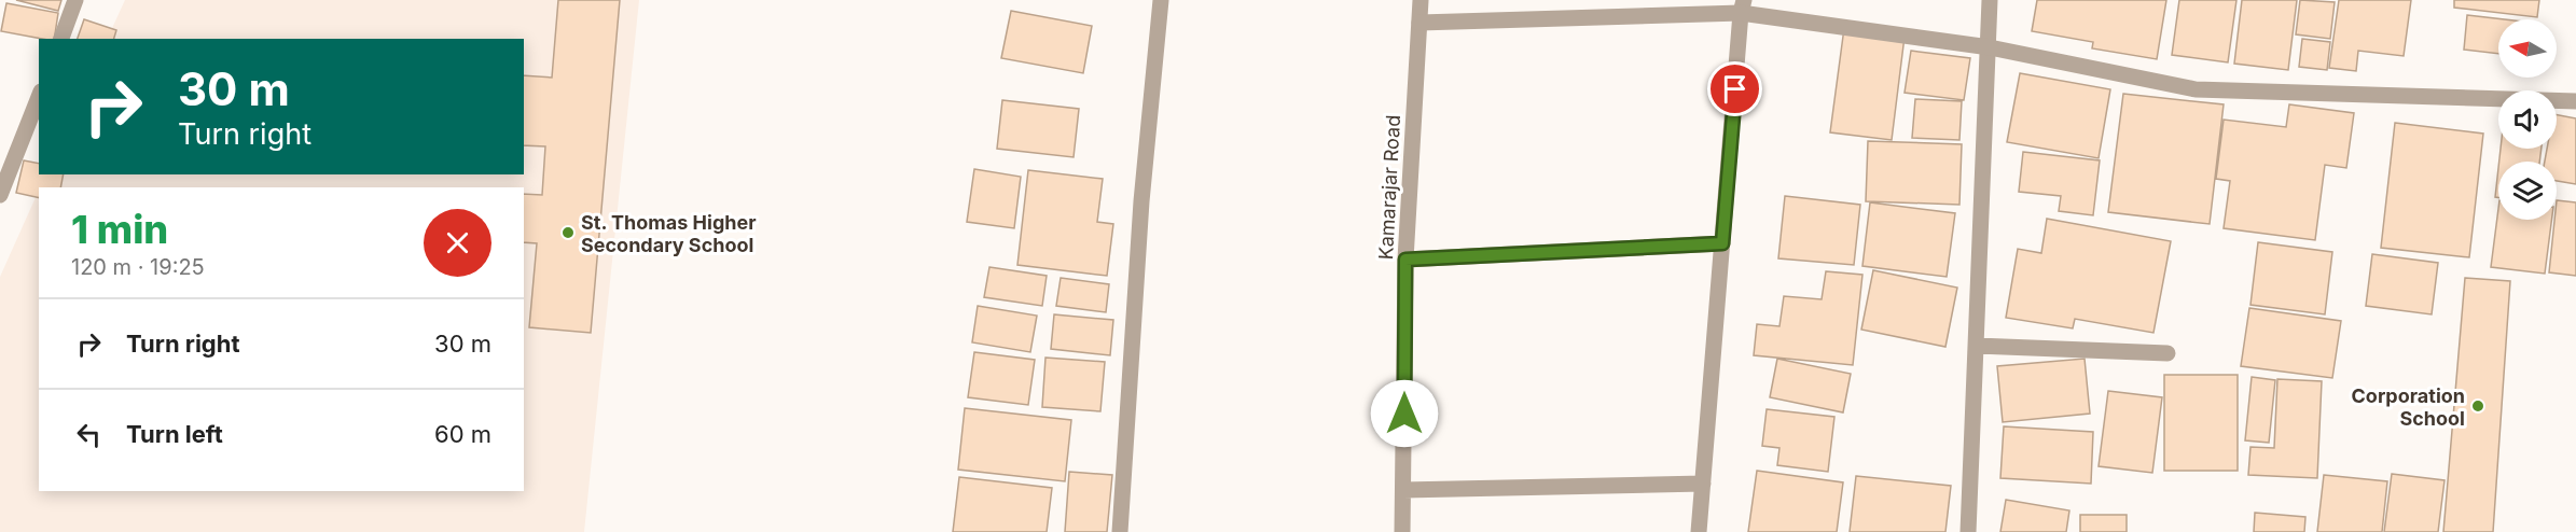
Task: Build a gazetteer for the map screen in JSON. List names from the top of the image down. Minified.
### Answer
{"streets":{"street":["Kamarajar Road"]},"places":["St. Thomas Higher Secondary School","Corporation School"],"north":"left","page":{"turn":["30 m","Turn right"],"heading":["1 min","120 m · 19:25"],"list":[{"name":"Turn right","value":"30 m"},{"name":"Turn left","value":"60 m"}]}}
